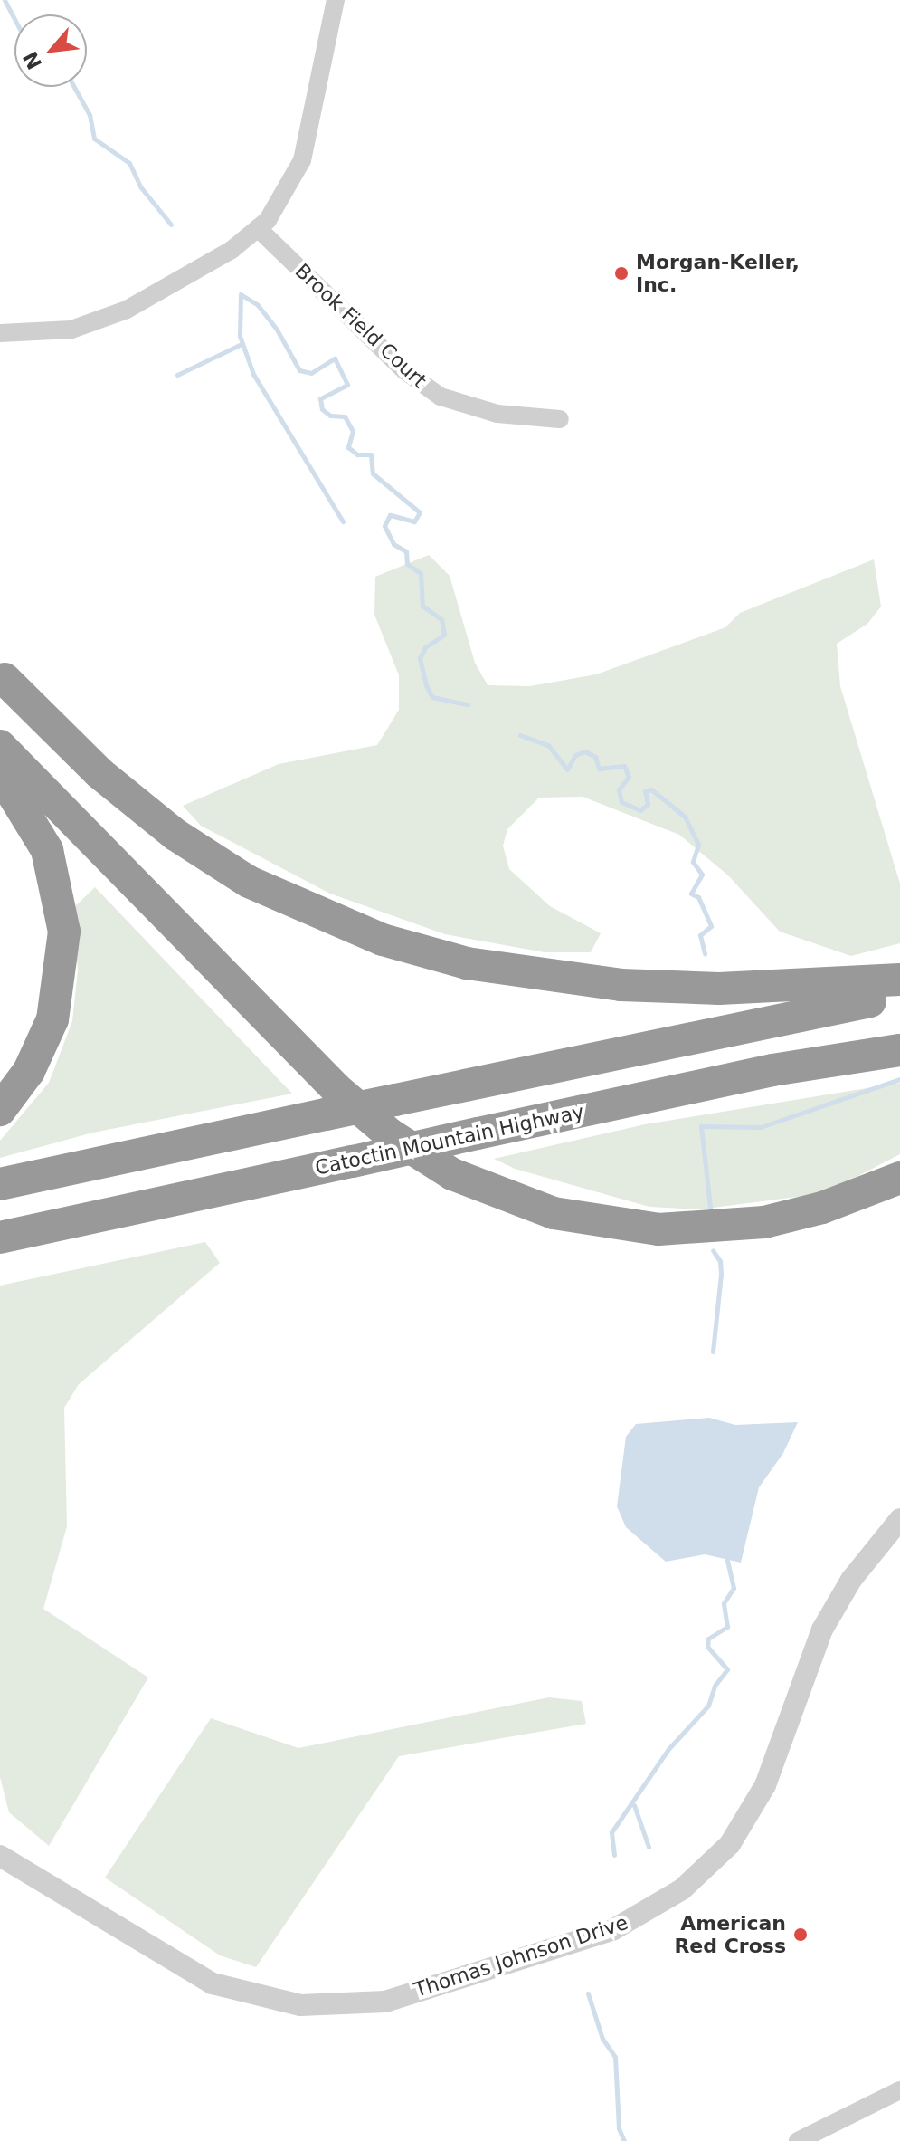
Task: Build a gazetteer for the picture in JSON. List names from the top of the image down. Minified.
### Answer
{"streets":{"highway":["Catoctin Mountain Highway"],"street":["Brook Field Court","Thomas Johnson Drive"]},"places":["Morgan-Keller, Inc.","American Red Cross"],"north":"bottom left"}
